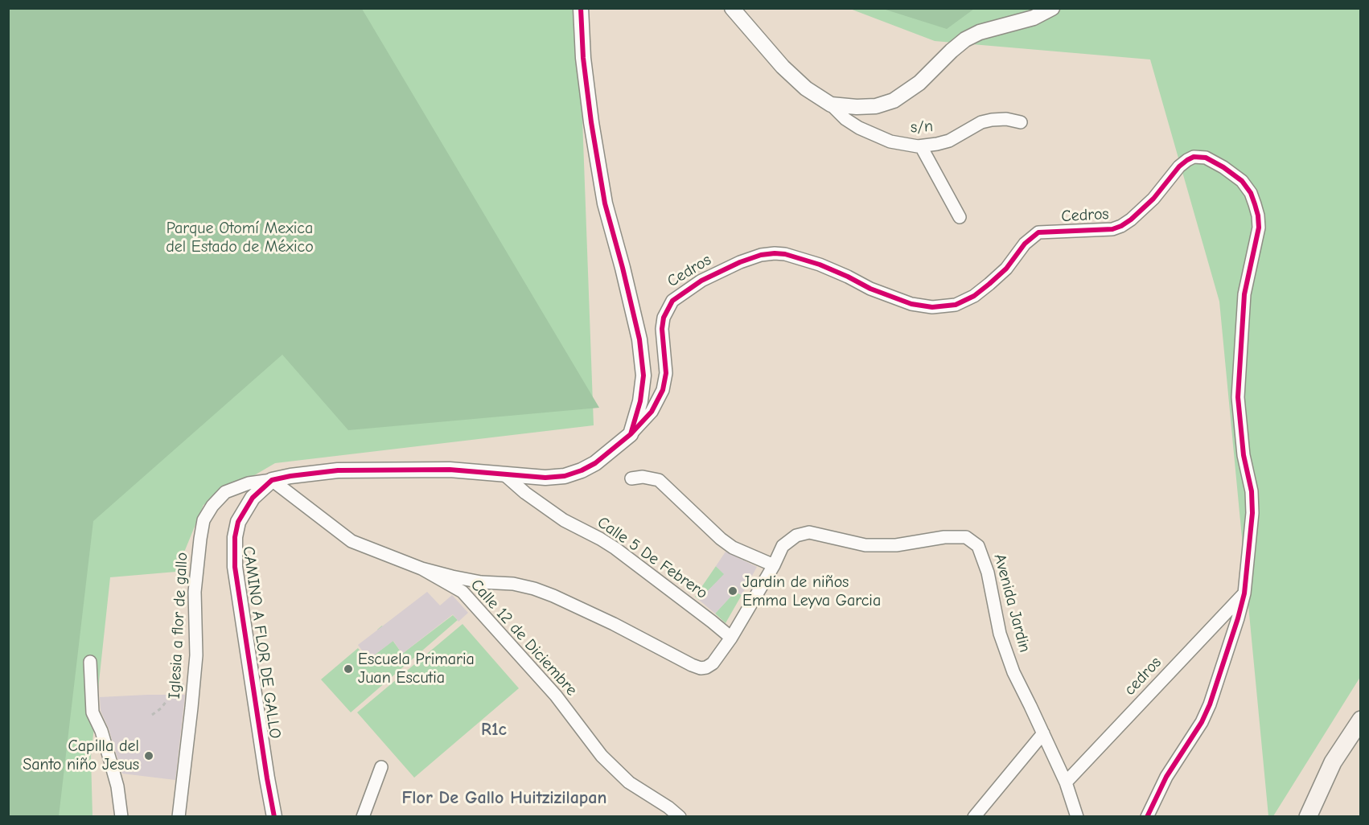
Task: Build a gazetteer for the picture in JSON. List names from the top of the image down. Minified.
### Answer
{"streets":{"street":["s/n","Cedros","Calle 5 De Febrero","Avenida Jardin","Iglesia a flor de gallo","Calle 12 de Diciembre","CAMINO A FLOR DE GALLO","cedros"]},"crossings":[["Cedros","cedros"],["Calle 5 De Febrero","Avenida Jardin"],["Avenida Jardin","Calle 12 de Diciembre"],["Avenida Jardin","cedros"],["Iglesia a flor de gallo","Calle 12 de Diciembre"],["Iglesia a flor de gallo","CAMINO A FLOR DE GALLO"],["Calle 12 de Diciembre","CAMINO A FLOR DE GALLO"]],"districts":["R1c","Flor De Gallo Huitzizilapan"],"parks":["Parque Otomí Mexica del Estado de México"],"places":["Jardin de niños Emma Leyva Garcia","Escuela Primaria Juan Escutia","Capilla del Santo niño Jesus"]}
